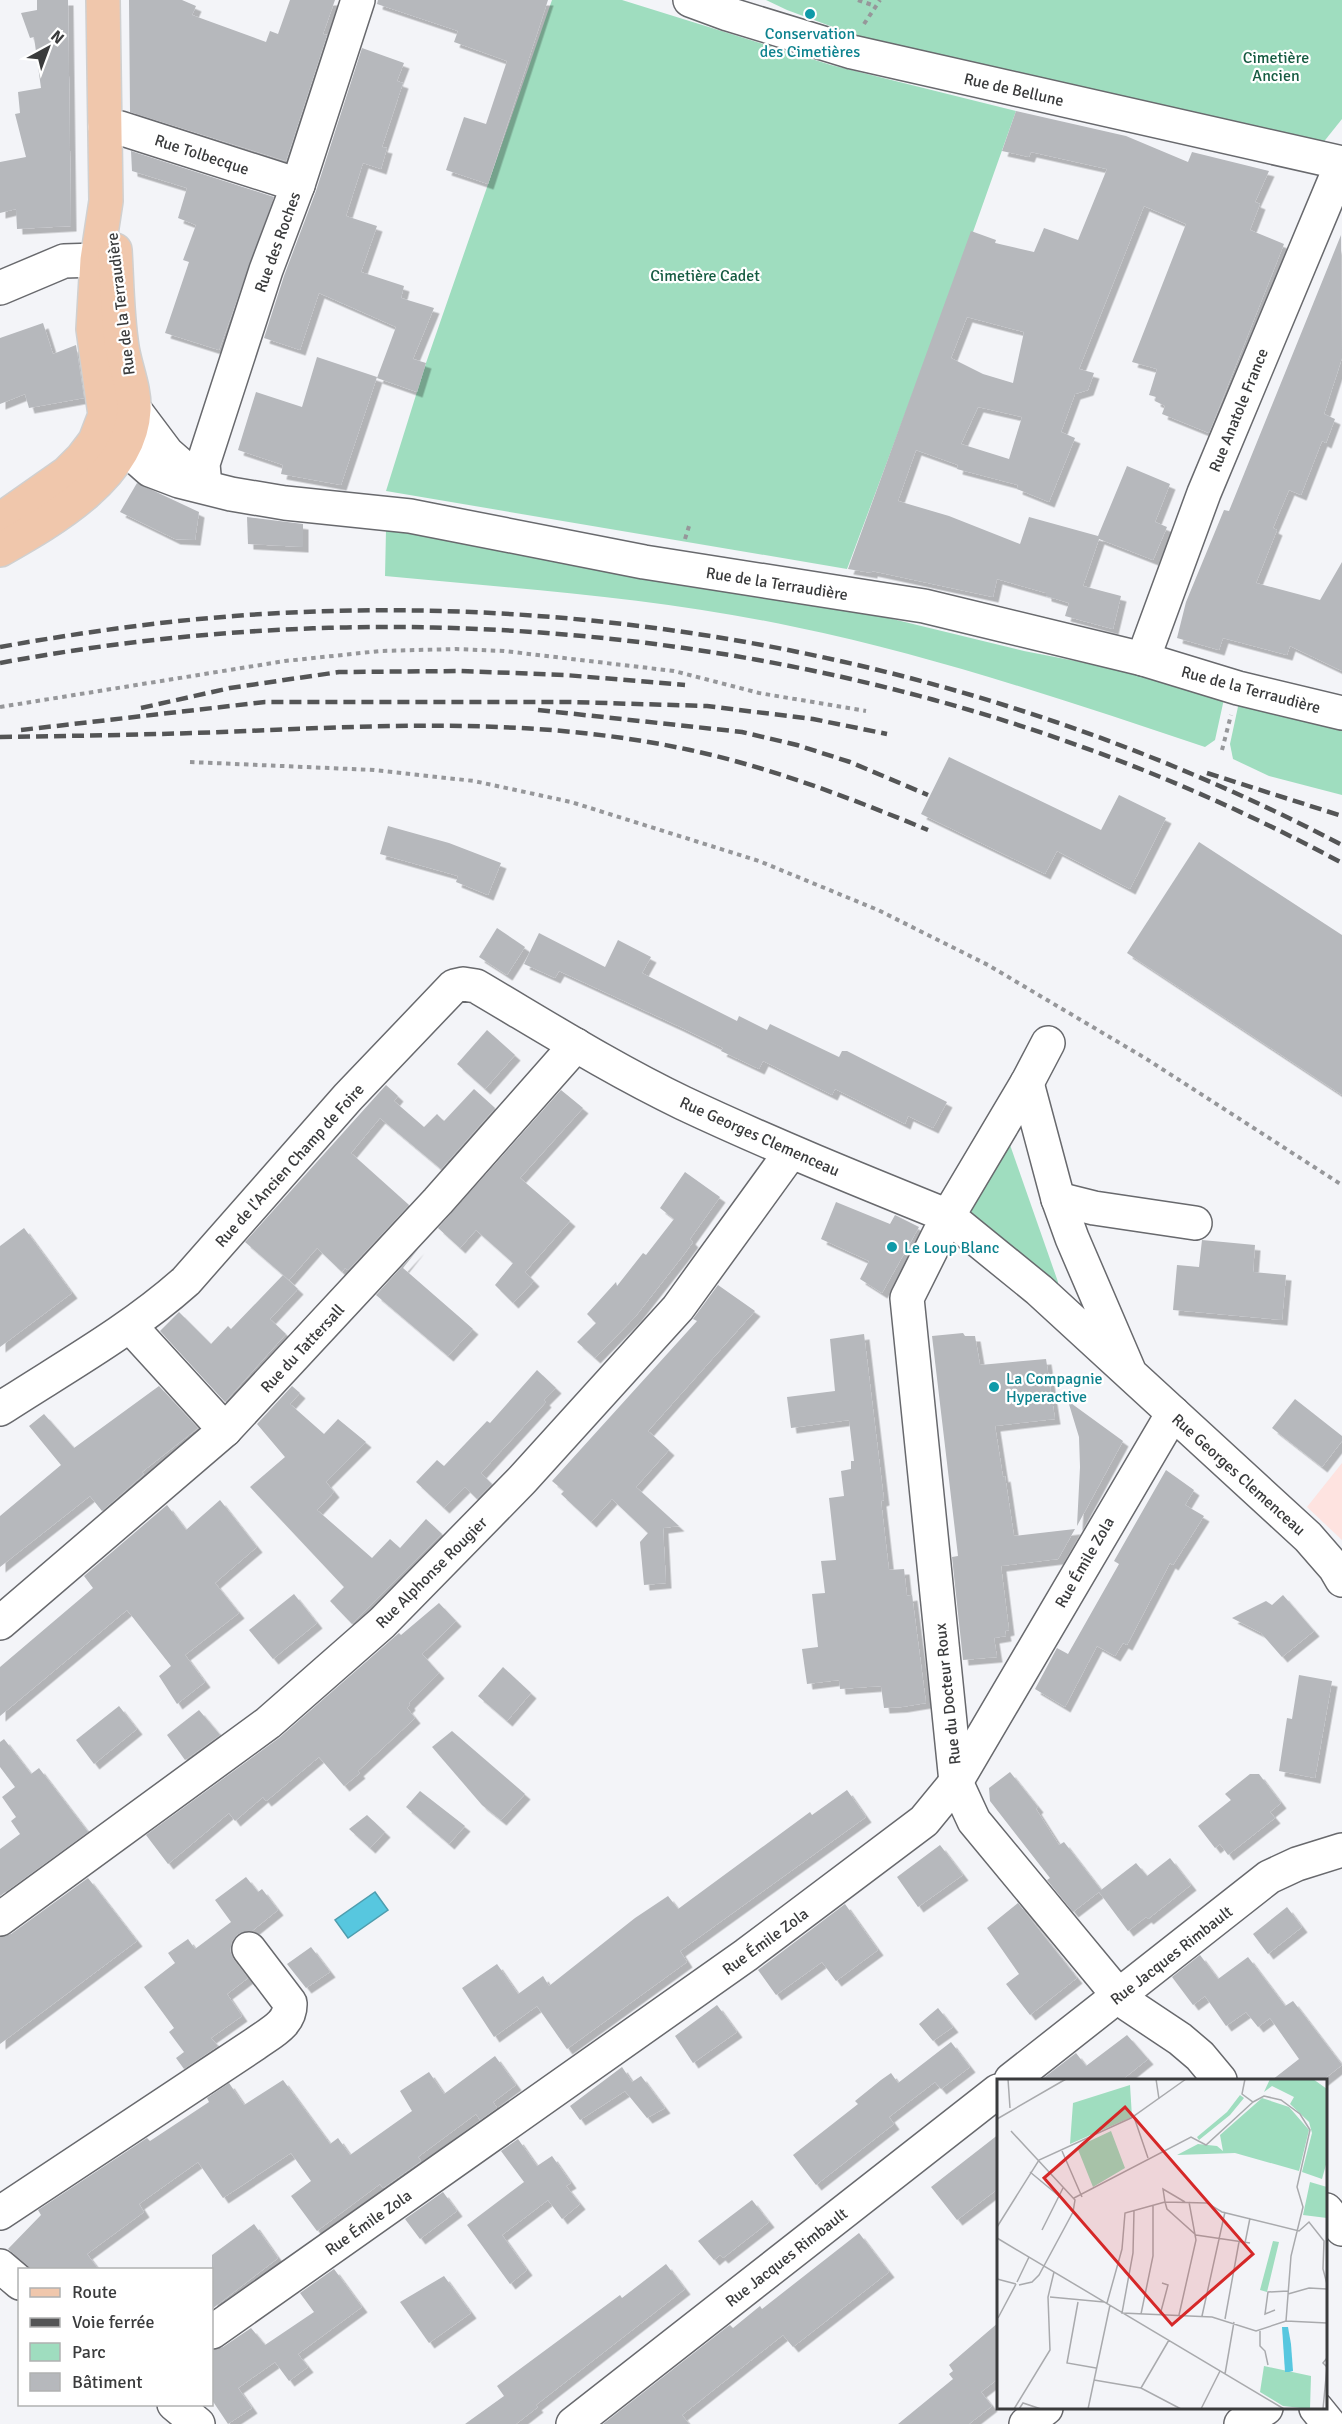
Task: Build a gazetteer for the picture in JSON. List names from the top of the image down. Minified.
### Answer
{"streets":{"main road":["Rue de la Terraudière"],"street":["Rue de Bellune","Rue Tolbecque","Rue des Roches","Rue Anatole France","Rue Georges Clemenceau","Rue de l'Ancien Champ de Foire","Rue du Tattersall","Rue Émile Zola","Rue Alphonse Rougier","Rue du Docteur Roux","Rue Jacques Rimbault"]},"crossings":[["Rue de Bellune","Rue Anatole France"],["Rue Tolbecque","Rue des Roches"],["Rue Tolbecque","Rue de la Terraudière"],["Rue des Roches","Rue de la Terraudière"],["Rue de la Terraudière","Rue Anatole France"],["Rue Georges Clemenceau","Rue de l'Ancien Champ de Foire"],["Rue Georges Clemenceau","Rue du Tattersall"],["Rue Georges Clemenceau","Rue Émile Zola"],["Rue Georges Clemenceau","Rue Alphonse Rougier"],["Rue Georges Clemenceau","Rue du Docteur Roux"],["Rue de l'Ancien Champ de Foire","Rue du Tattersall"],["Rue Émile Zola","Rue du Docteur Roux"],["Rue du Docteur Roux","Rue Jacques Rimbault"]],"parks":["Cimetière Ancien","Cimetière Cadet"],"places":["Conservation des Cimetières","Le Loup Blanc","La Compagnie Hyperactive"],"legend":["Route","Voie ferrée","Parc","Bâtiment"],"north":"top right"}
